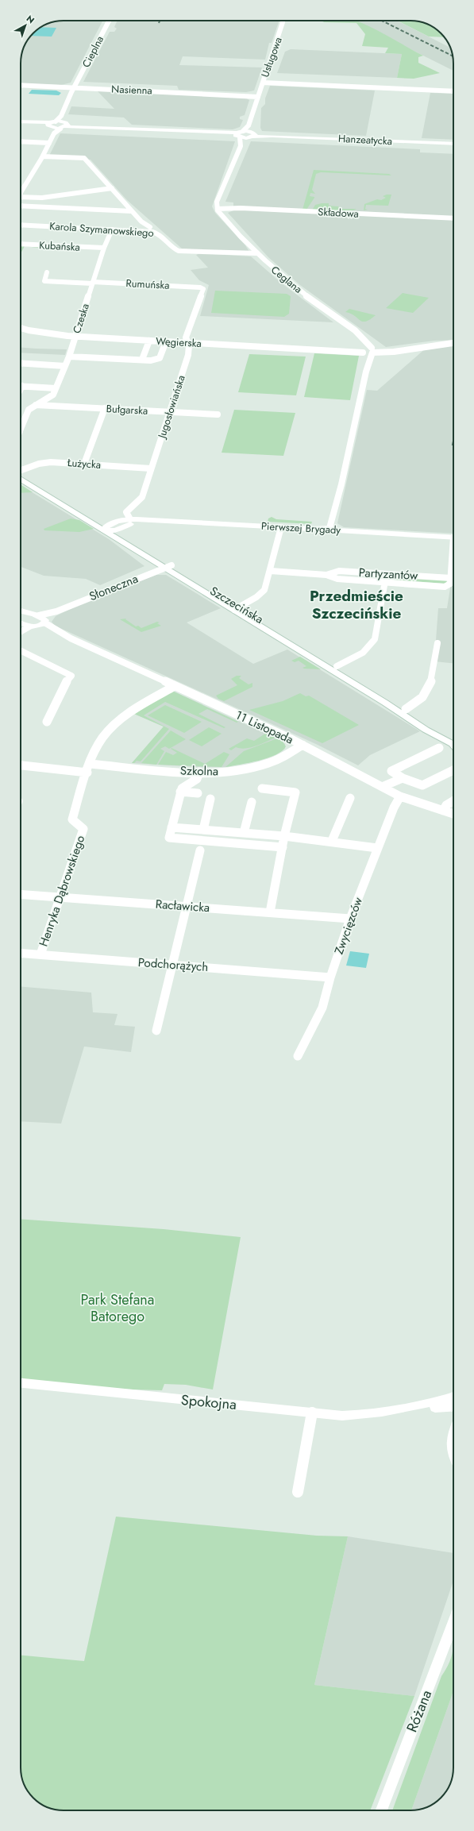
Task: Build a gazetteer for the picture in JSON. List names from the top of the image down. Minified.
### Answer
{"streets":{"street":["Cieplna","Usługowa","Nasienna","Hanzeatycka","Składowa","Karola Szymanowskiego","Kubańska","Ceglana","Rumuńska","Czeska","Węgierska","Jugosłowiańska","Bułgarska","Łużycka","Pierwszej Brygady","Partyzantów","Słoneczna","Szczecińska","11 Listopada","Szkolna","Henryka Dąbrowskiego","Racławicka","Zwycięzców","Podchorążych","Spokojna","Różana"]},"crossings":[["Cieplna","Nasienna"],["Usługowa","Nasienna"],["Usługowa","Hanzeatycka"],["Składowa","Ceglana"],["Karola Szymanowskiego","Ceglana"],["Karola Szymanowskiego","Czeska"],["Kubańska","Czeska"],["Ceglana","Węgierska"],["Rumuńska","Czeska"],["Rumuńska","Jugosłowiańska"],["Czeska","Węgierska"],["Czeska","Bułgarska"],["Węgierska","Jugosłowiańska"],["Jugosłowiańska","Bułgarska"],["Jugosłowiańska","Łużycka"],["Jugosłowiańska","Pierwszej Brygady"],["Pierwszej Brygady","Szczecińska"],["Słoneczna","Szczecińska"],["Słoneczna","11 Listopada"],["11 Listopada","Szkolna"],["11 Listopada","Henryka Dąbrowskiego"],["11 Listopada","Zwycięzców"],["Szkolna","Henryka Dąbrowskiego"],["Henryka Dąbrowskiego","Racławicka"],["Henryka Dąbrowskiego","Podchorążych"],["Racławicka","Zwycięzców"],["Zwycięzców","Podchorążych"]],"districts":["Przedmieście Szczecińskie"],"parks":["Park Stefana Batorego"],"north":"top right"}
